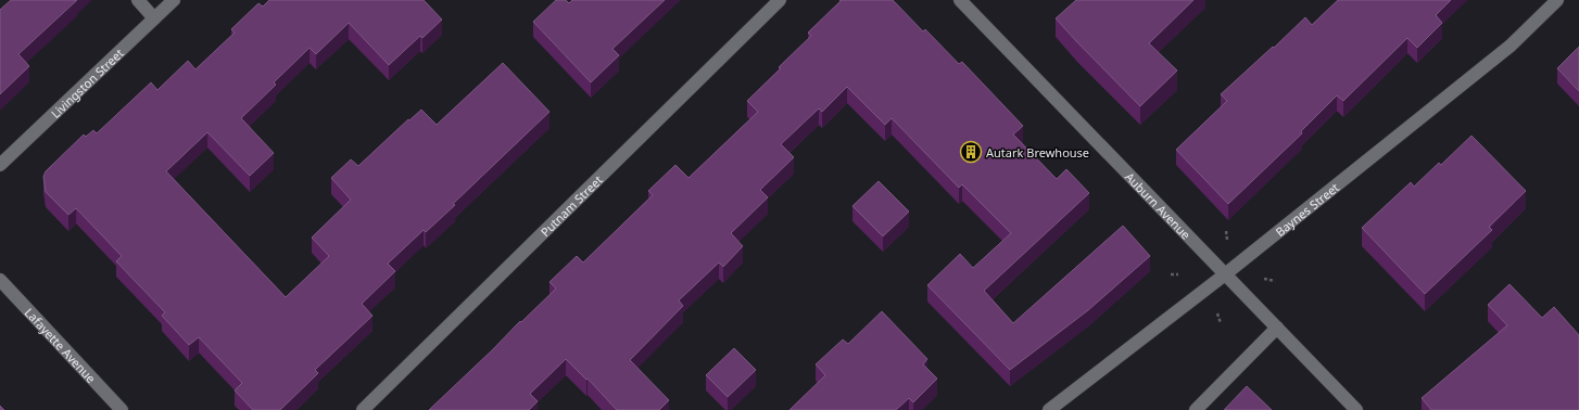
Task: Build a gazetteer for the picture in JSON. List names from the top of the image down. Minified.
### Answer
{"streets":{"street":["Livingston Street","Putnam Street","Auburn Avenue","Baynes Street","Lafayette Avenue"]},"crossings":[["Auburn Avenue","Baynes Street"]],"places":{"building":["Autark Brewhouse"]}}
